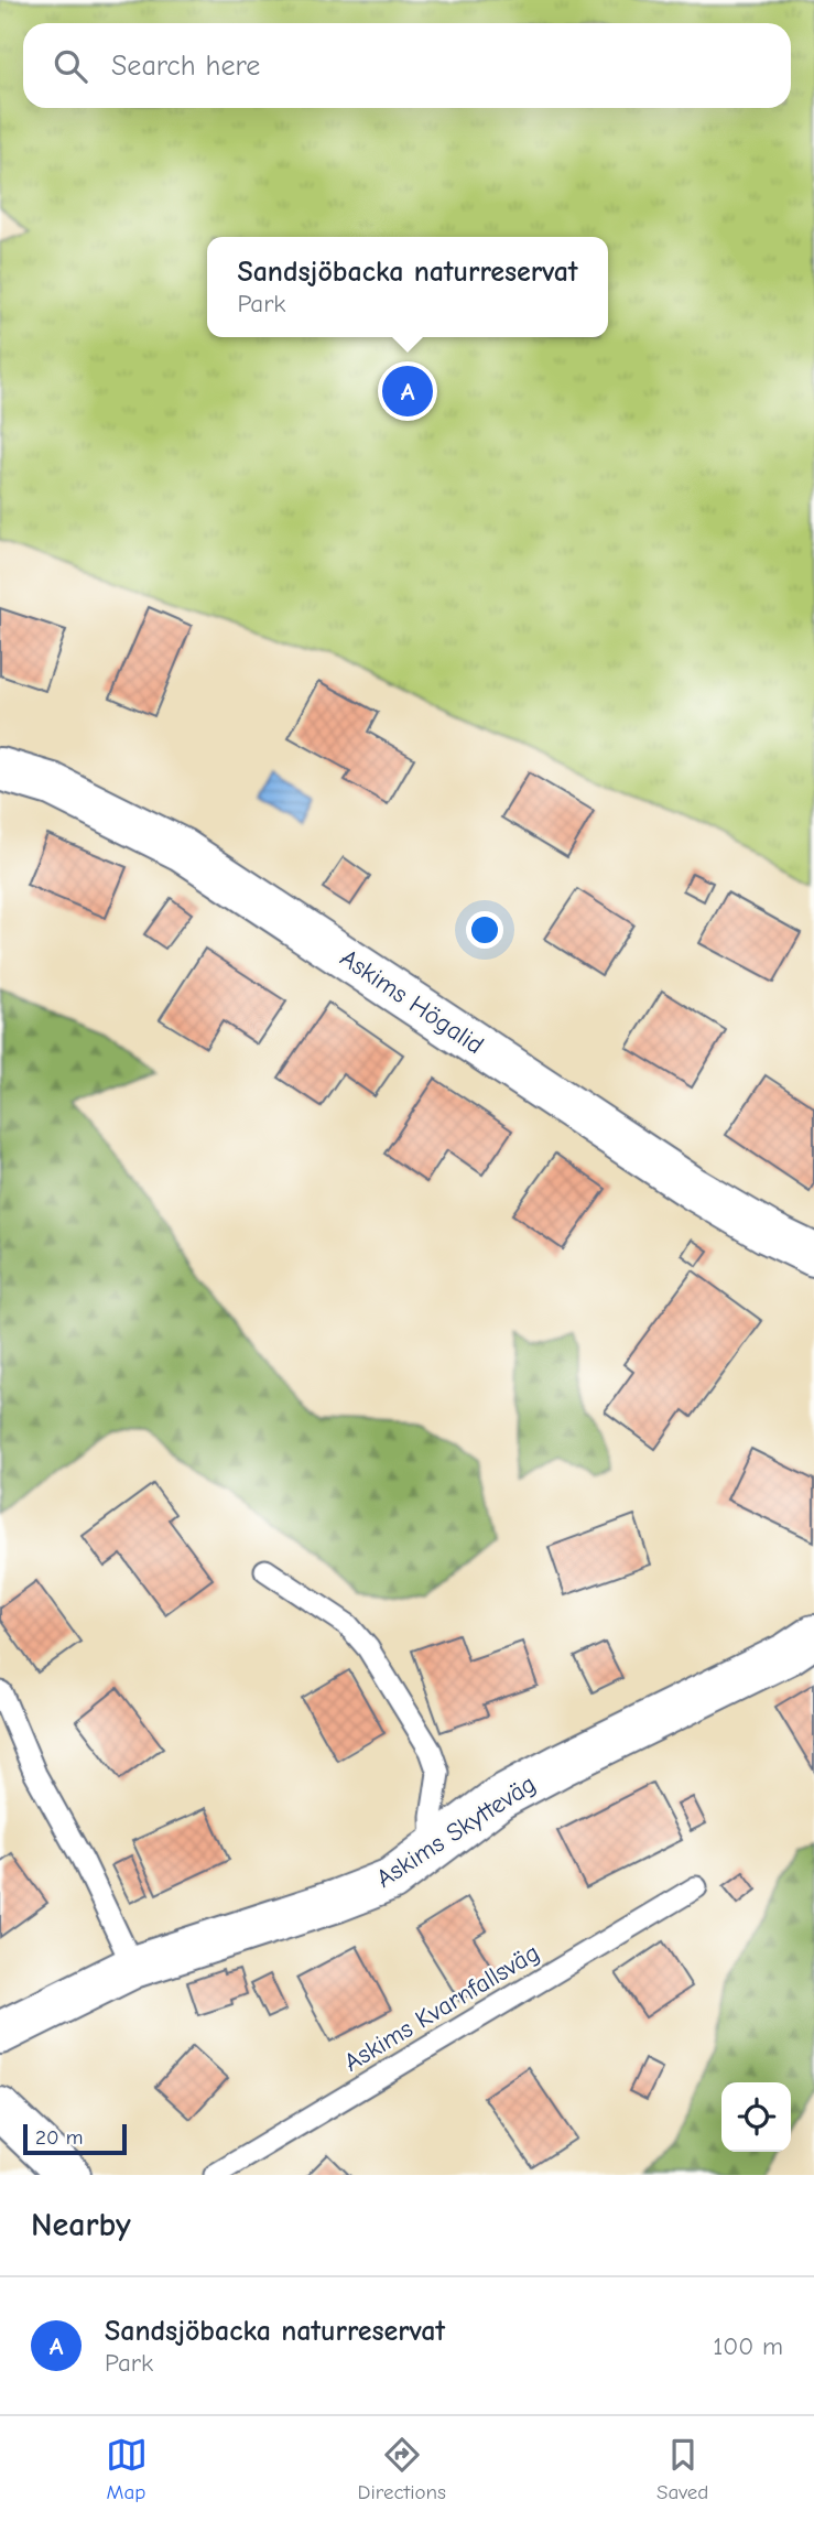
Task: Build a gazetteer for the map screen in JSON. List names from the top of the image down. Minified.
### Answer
{"streets":{"street":["Askims Högalid","Askims Skytteväg"],"lane":["Askims Kvarnfallsväg"]},"scale_bar":"20 m","page":{"search":"Search here","popup":["Sandsjöbacka naturreservat","Park"],"pins":"A","scale":"20 m","heading":"Nearby","list":[{"mark":"A","name":"Sandsjöbacka naturreservat","note":"Park","value":"100 m"}],"nav":["Map","Directions","Saved"]}}
